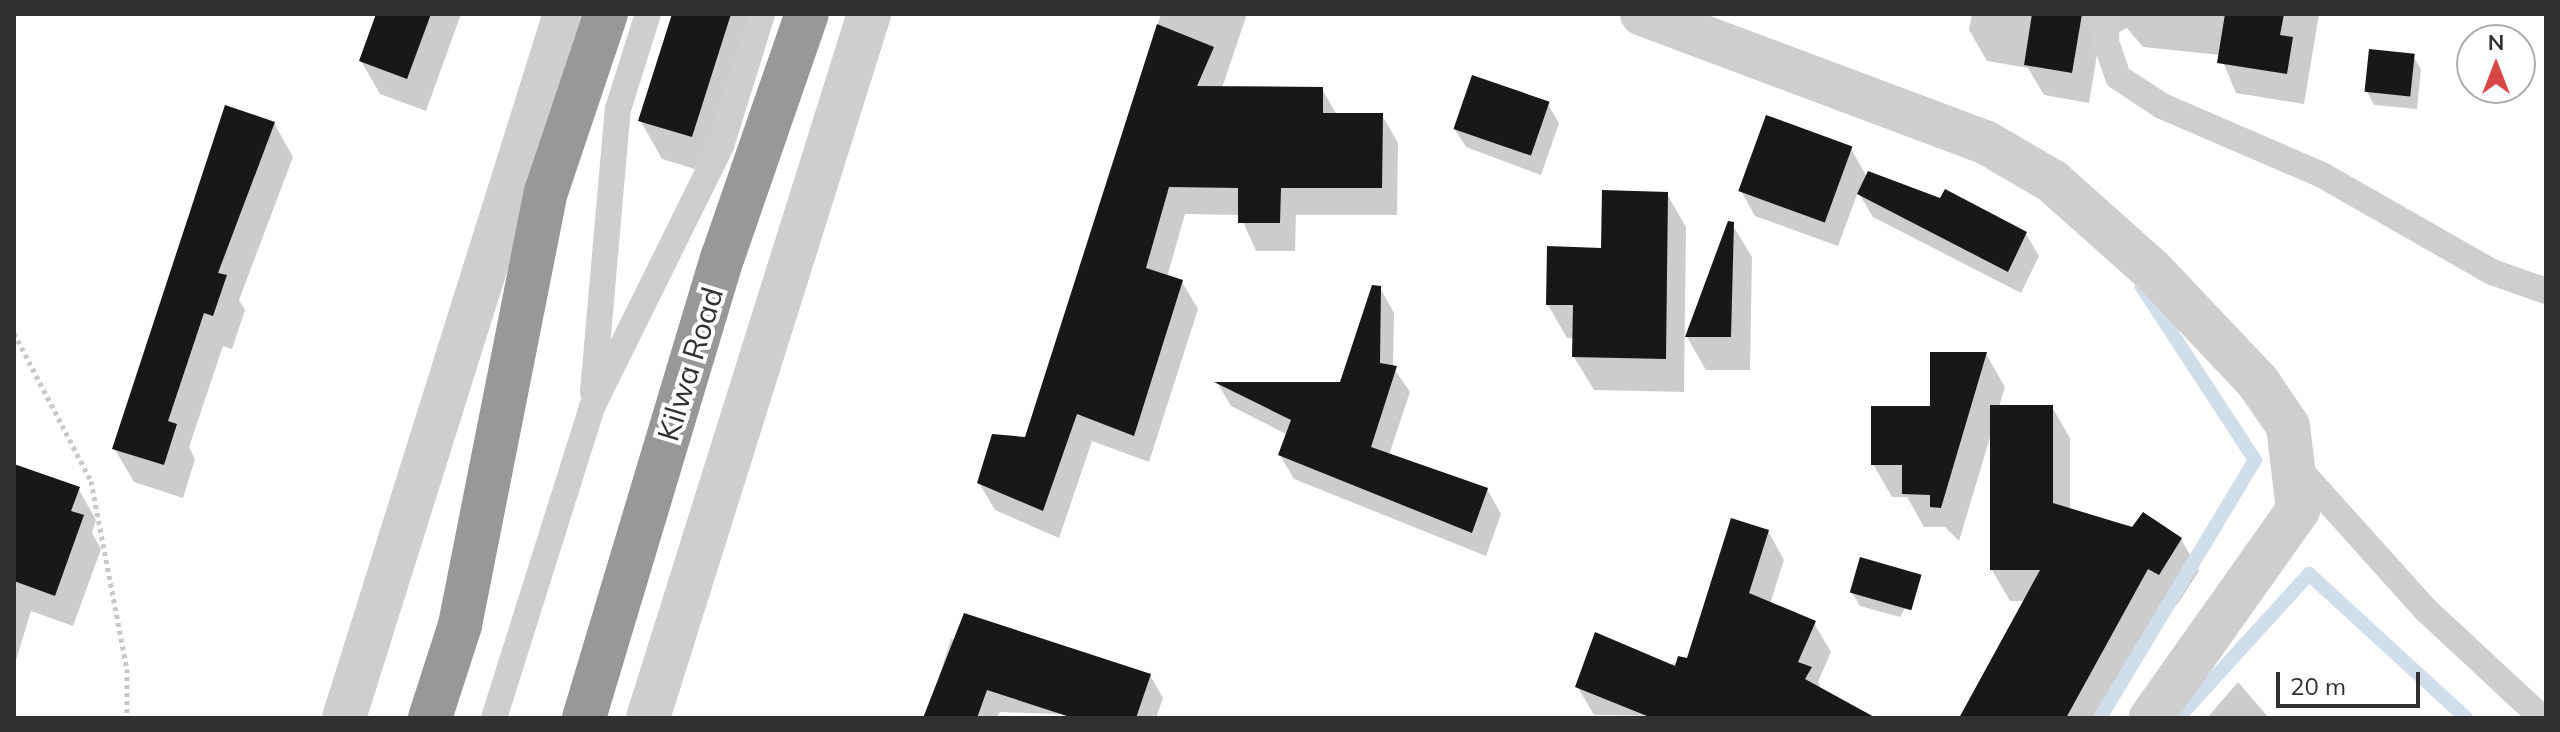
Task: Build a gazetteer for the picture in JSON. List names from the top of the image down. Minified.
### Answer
{"streets":{"highway":["Kilwa Road"]},"scale_bar":"20 m","north":"top"}
